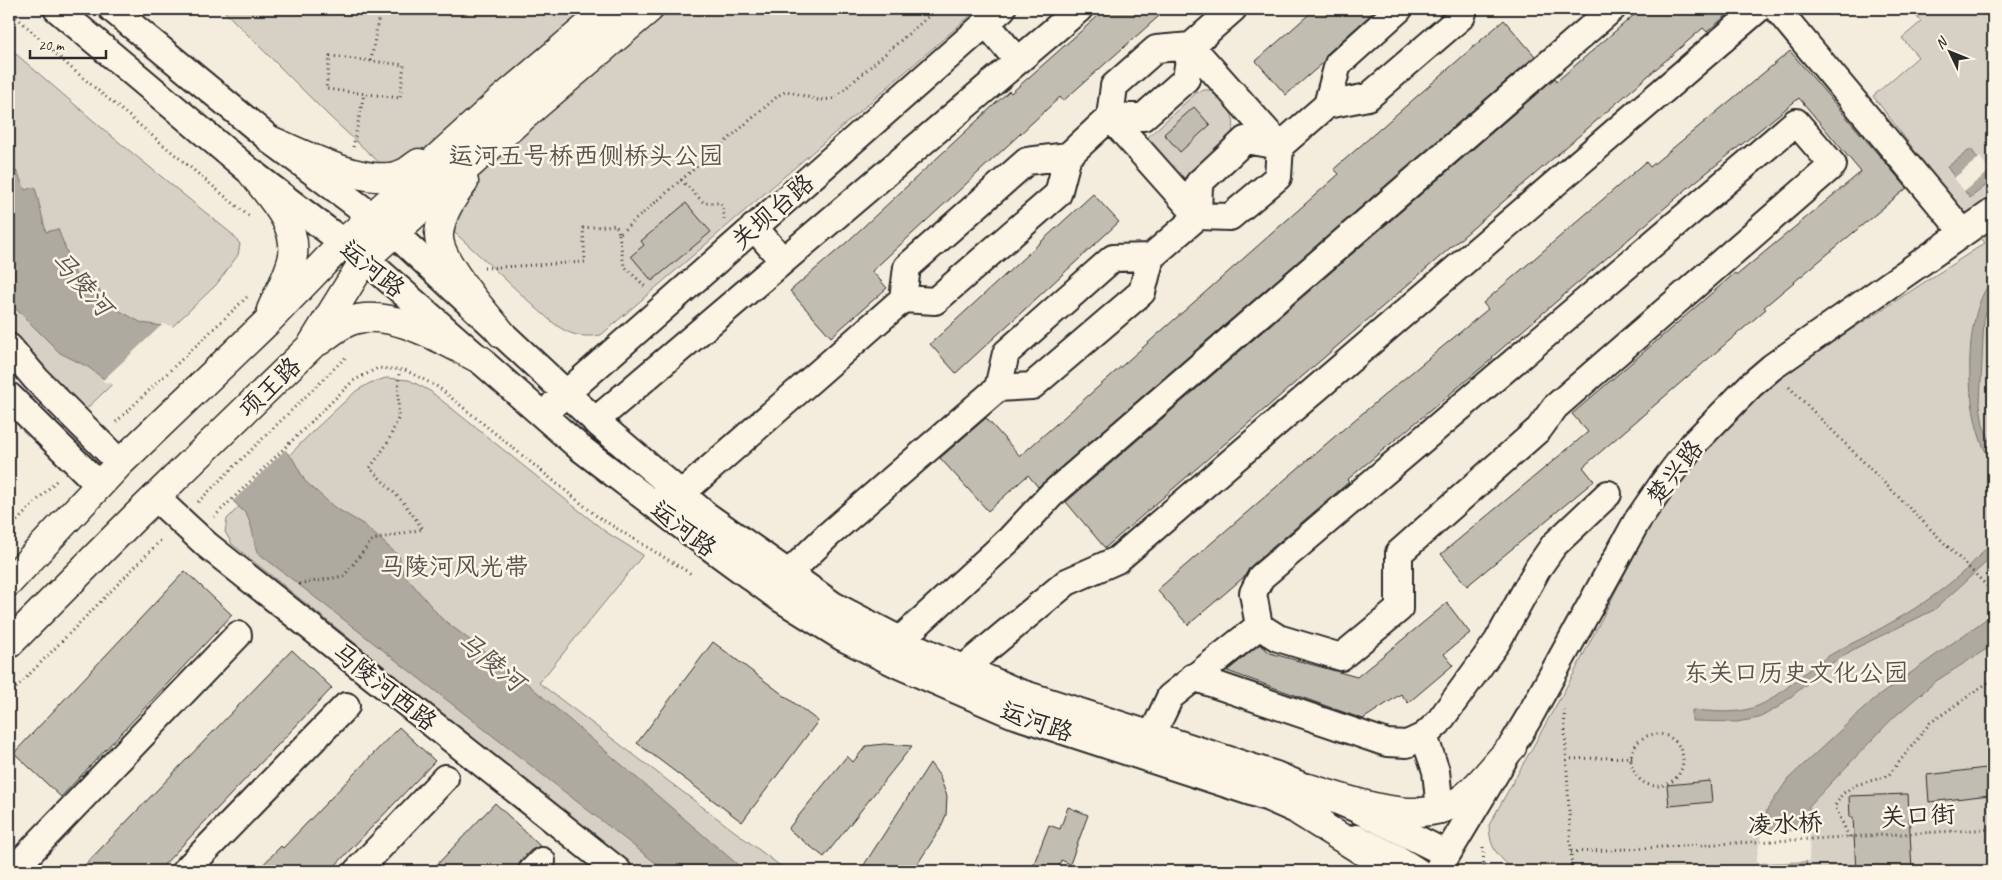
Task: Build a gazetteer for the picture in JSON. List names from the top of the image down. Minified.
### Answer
{"streets":{"main road":["项王路"],"street":["关坝台路","运河路","楚兴路","马陵河西路"],"path":["关口街","凌水桥"]},"crossings":[["关坝台路","运河路"],["运河路","项王路"],["运河路","楚兴路"],["项王路","马陵河西路"],["关口街","凌水桥"]],"water":["马陵河"],"parks":["运河五号桥西侧桥头公园","马陵河风光带","东关口历史文化公园"],"scale_bar":"20 m","north":"top left"}
